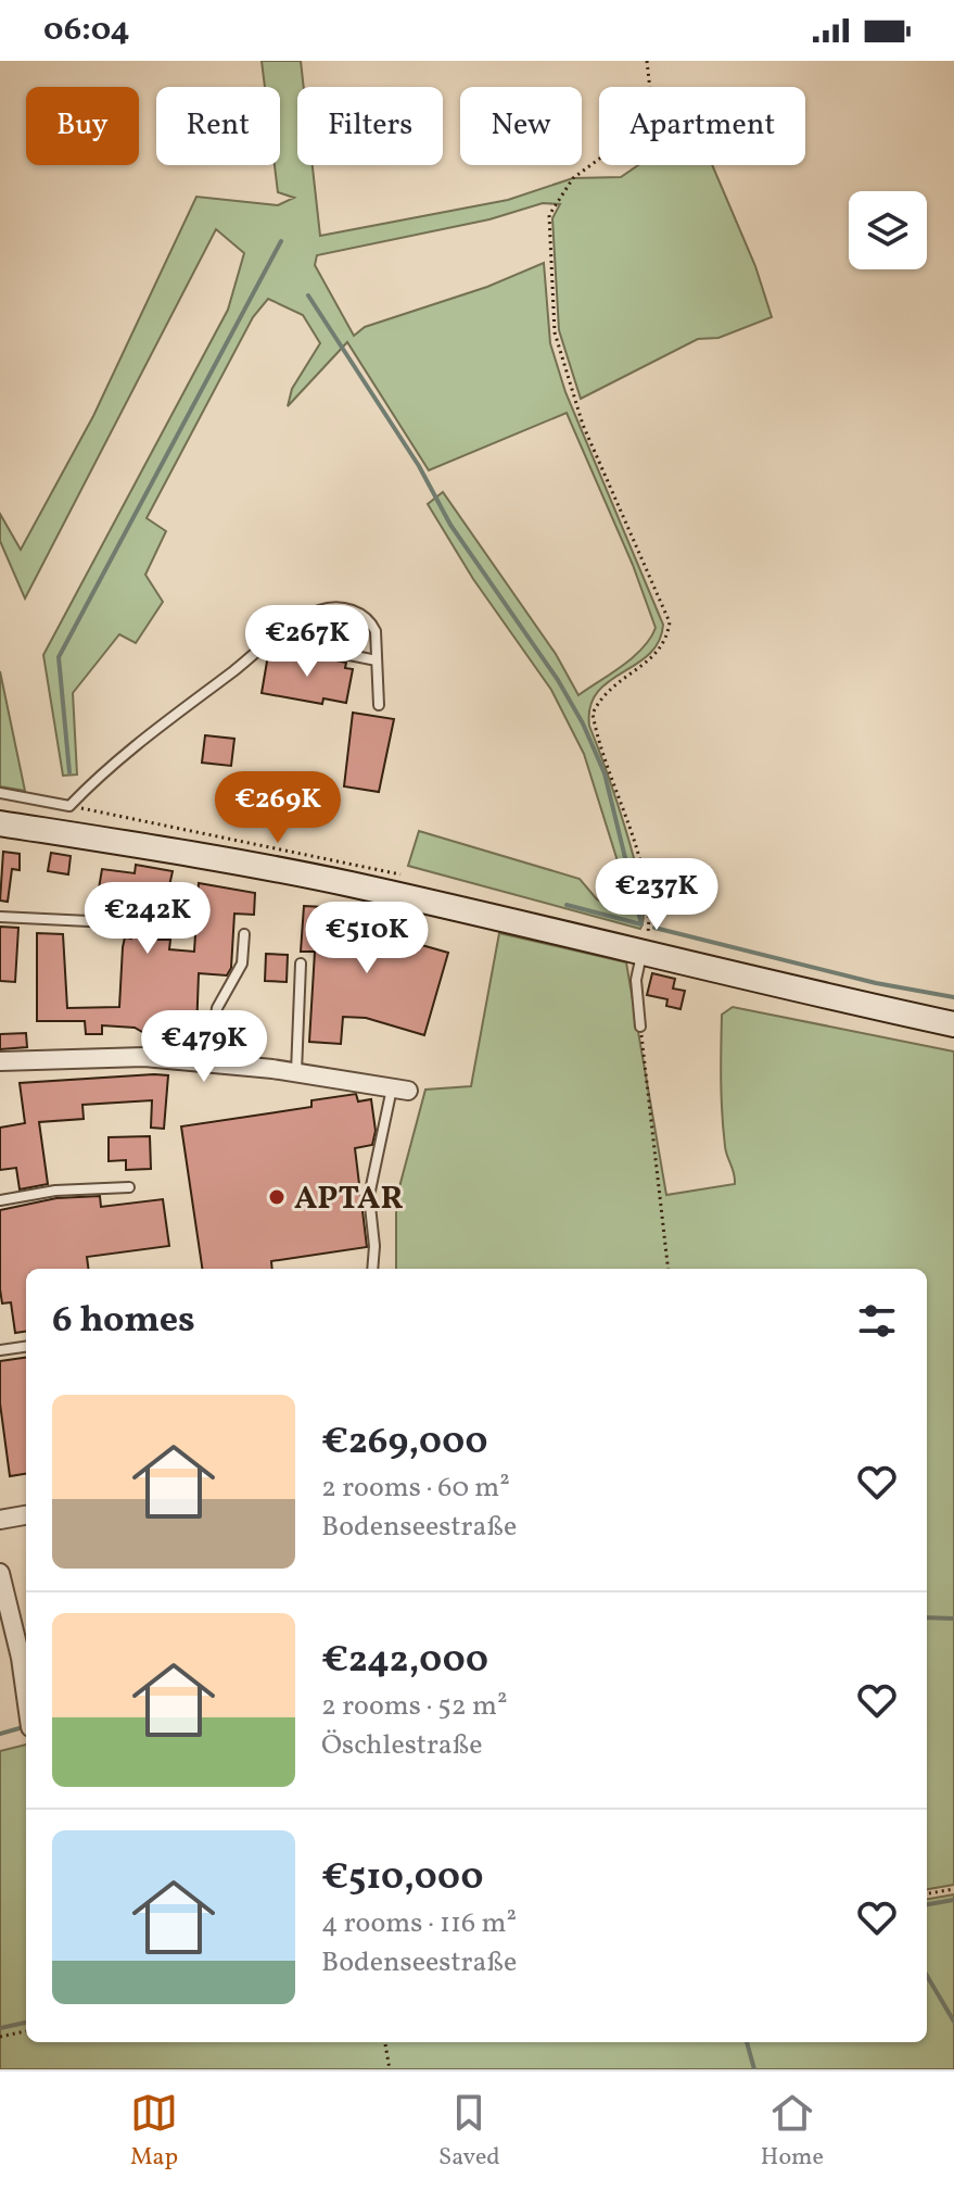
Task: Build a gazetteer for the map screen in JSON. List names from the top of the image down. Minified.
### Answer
{"places":["APTAR"],"page":{"status":"06:04","chip":["Buy","Rent","Filters","New","Apartment"],"price":["€267K","€269K","€237K","€242K","€510K","€479K"],"heading":"6 homes","list":[{"name":"€269,000","note":"2 rooms · 60 m² · Bodenseestraße"},{"name":"€242,000","note":"2 rooms · 52 m² · Öschlestraße"},{"name":"€510,000","note":"4 rooms · 116 m² · Bodenseestraße"}],"tabs":["Map","Saved","Home"]}}
